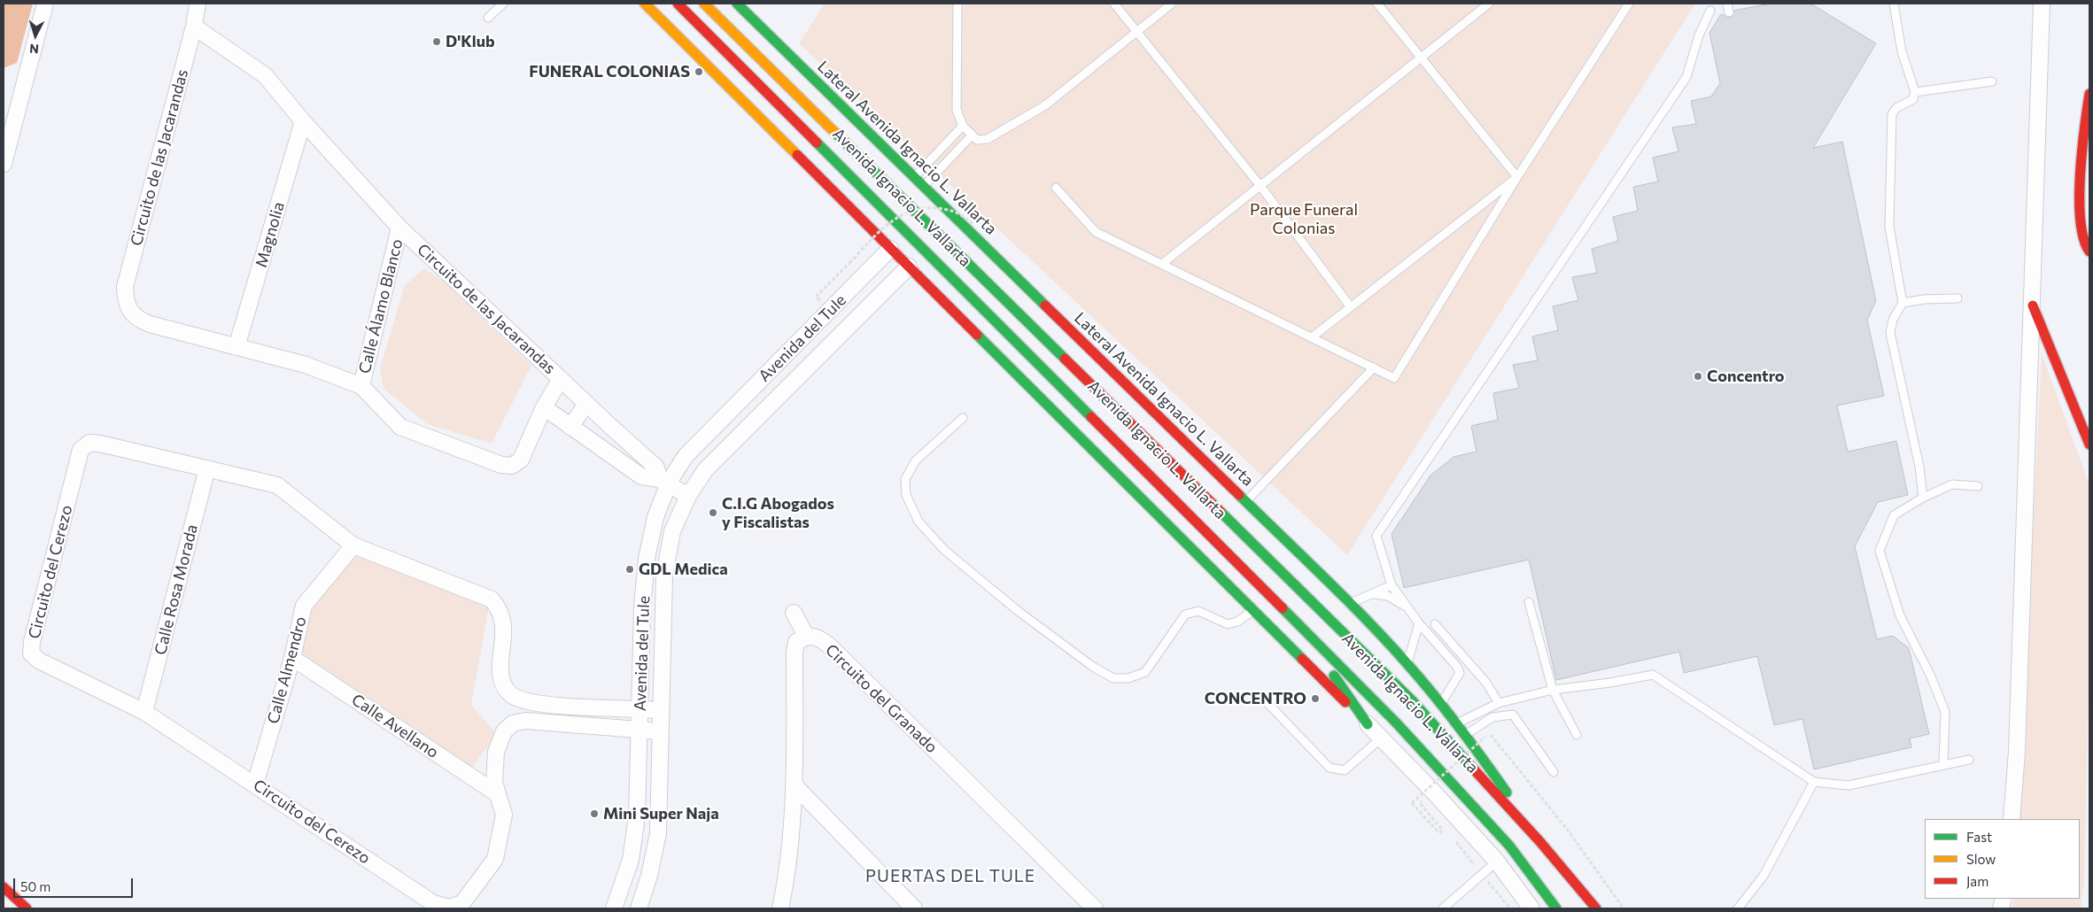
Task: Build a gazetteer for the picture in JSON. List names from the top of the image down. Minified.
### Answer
{"streets":{"main road":["Lateral Avenida Ignacio L. Vallarta","Avenida Ignacio L. Vallarta"],"street":["Circuito de las Jacarandas","Magnolia","Calle Álamo Blanco","Avenida del Tule","Circuito del Cerezo","Calle Rosa Morada","Calle Almendro","Circuito del Granado","Calle Avellano"]},"crossings":[["Lateral Avenida Ignacio L. Vallarta","Avenida Ignacio L. Vallarta"],["Circuito de las Jacarandas","Magnolia"],["Circuito de las Jacarandas","Calle Álamo Blanco"],["Circuito de las Jacarandas","Avenida del Tule"],["Avenida del Tule","Circuito del Cerezo"],["Circuito del Cerezo","Calle Rosa Morada"],["Circuito del Cerezo","Calle Almendro"],["Circuito del Cerezo","Calle Avellano"],["Calle Almendro","Calle Avellano"]],"districts":["PUERTAS DEL TULE"],"parks":["Parque Funeral Colonias"],"places":["D'Klub","FUNERAL COLONIAS","Concentro","C.I.G Abogados y Fiscalistas","GDL Medica","CONCENTRO","Mini Super Naja"],"legend":["Fast","Slow","Jam"],"scale_bar":"50 m","north":"bottom"}
